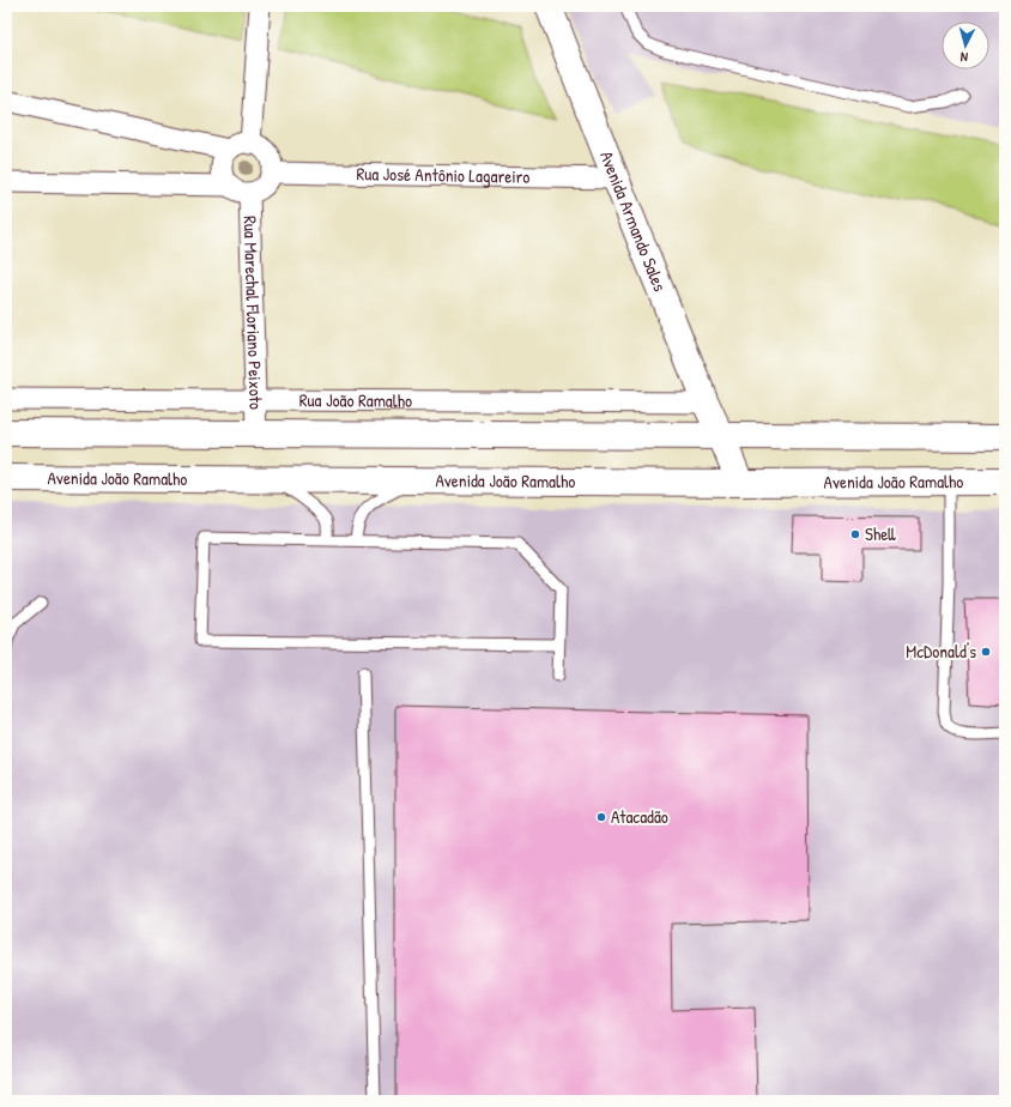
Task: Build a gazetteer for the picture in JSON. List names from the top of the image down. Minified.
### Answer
{"streets":{"main road":["Avenida Armando Sales","Avenida João Ramalho"],"street":["Rua José Antônio Lagareiro","Rua Marechal Floriano Peixoto","Rua João Ramalho"]},"crossings":[["Rua José Antônio Lagareiro","Avenida Armando Sales"],["Rua José Antônio Lagareiro","Rua Marechal Floriano Peixoto"],["Avenida Armando Sales","Rua João Ramalho"],["Avenida Armando Sales","Avenida João Ramalho"],["Rua Marechal Floriano Peixoto","Rua João Ramalho"]],"places":["Shell","McDonald's","Atacadão"],"north":"bottom"}
